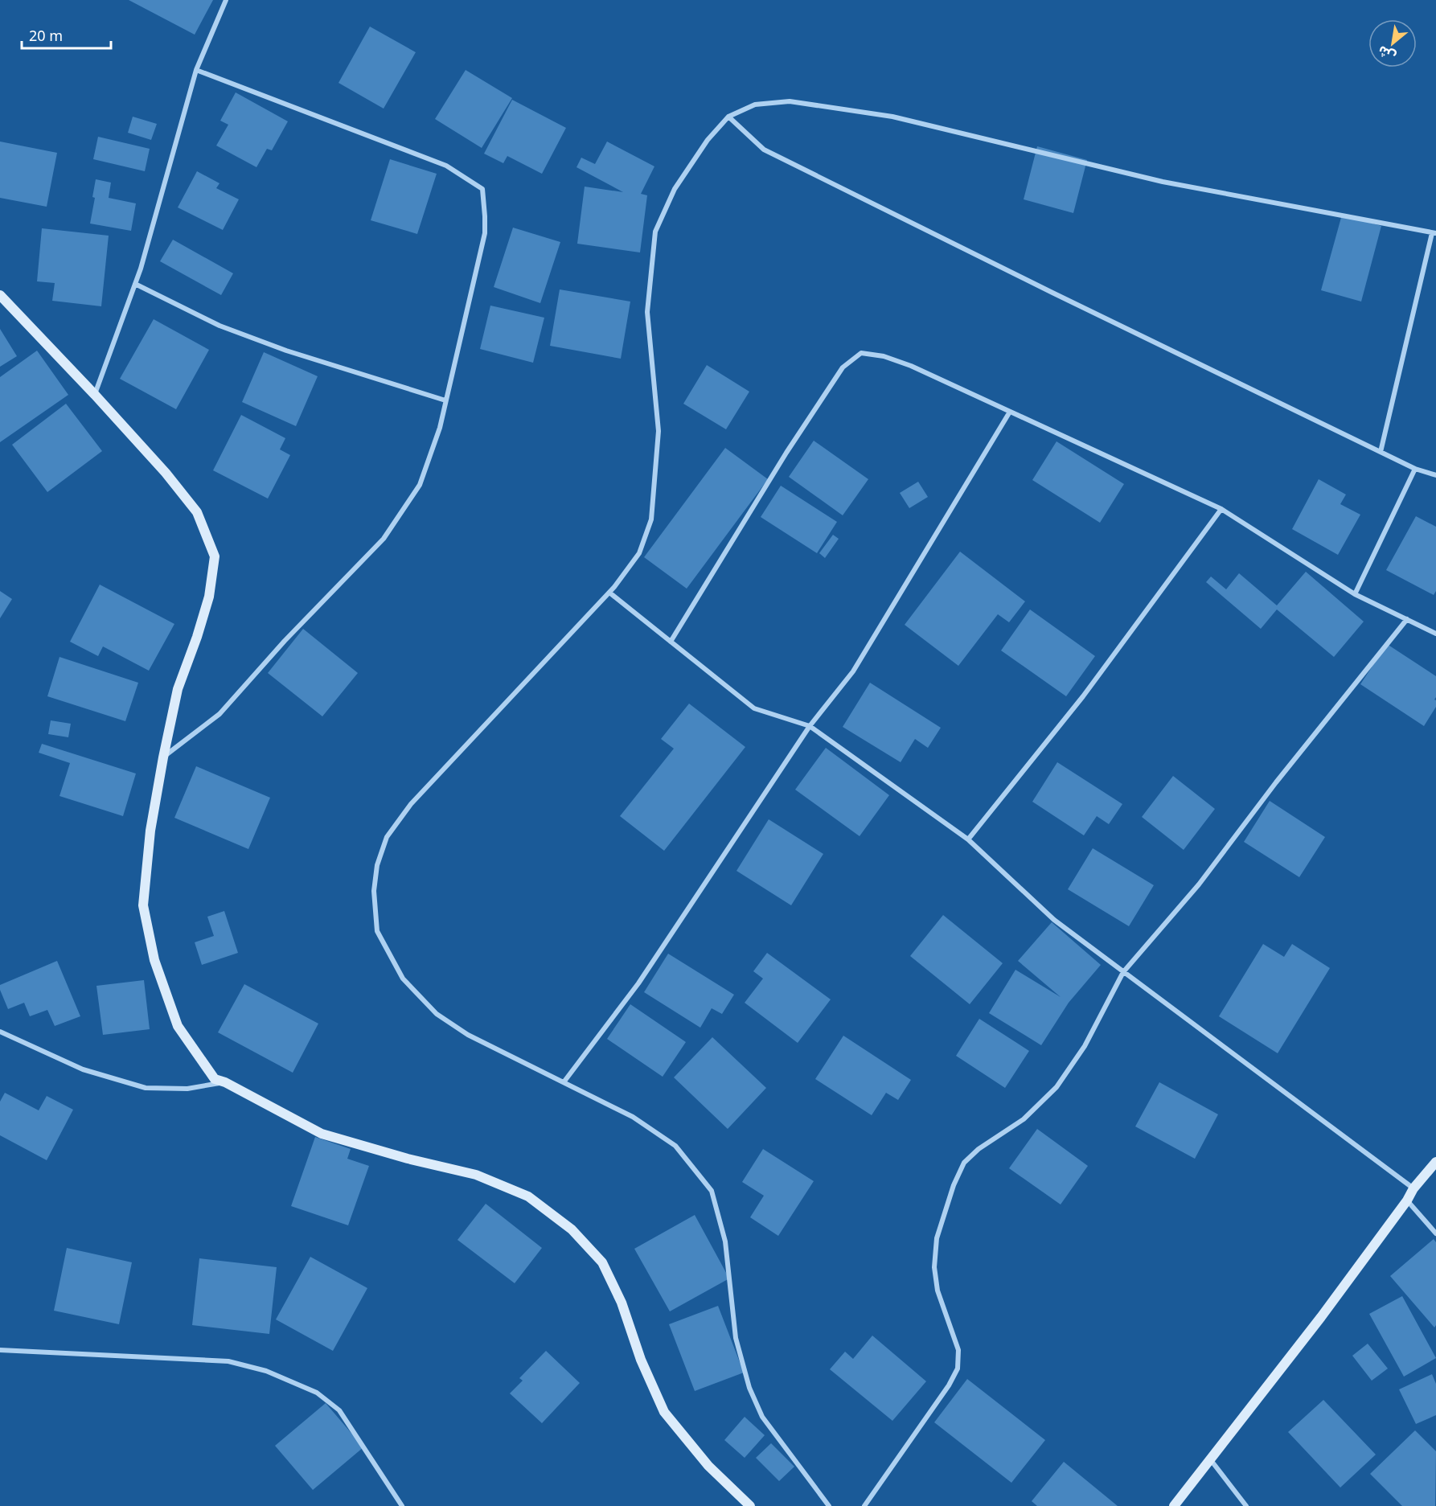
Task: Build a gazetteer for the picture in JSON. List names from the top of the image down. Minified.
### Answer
{"scale_bar":"20 m","north":"bottom left"}
